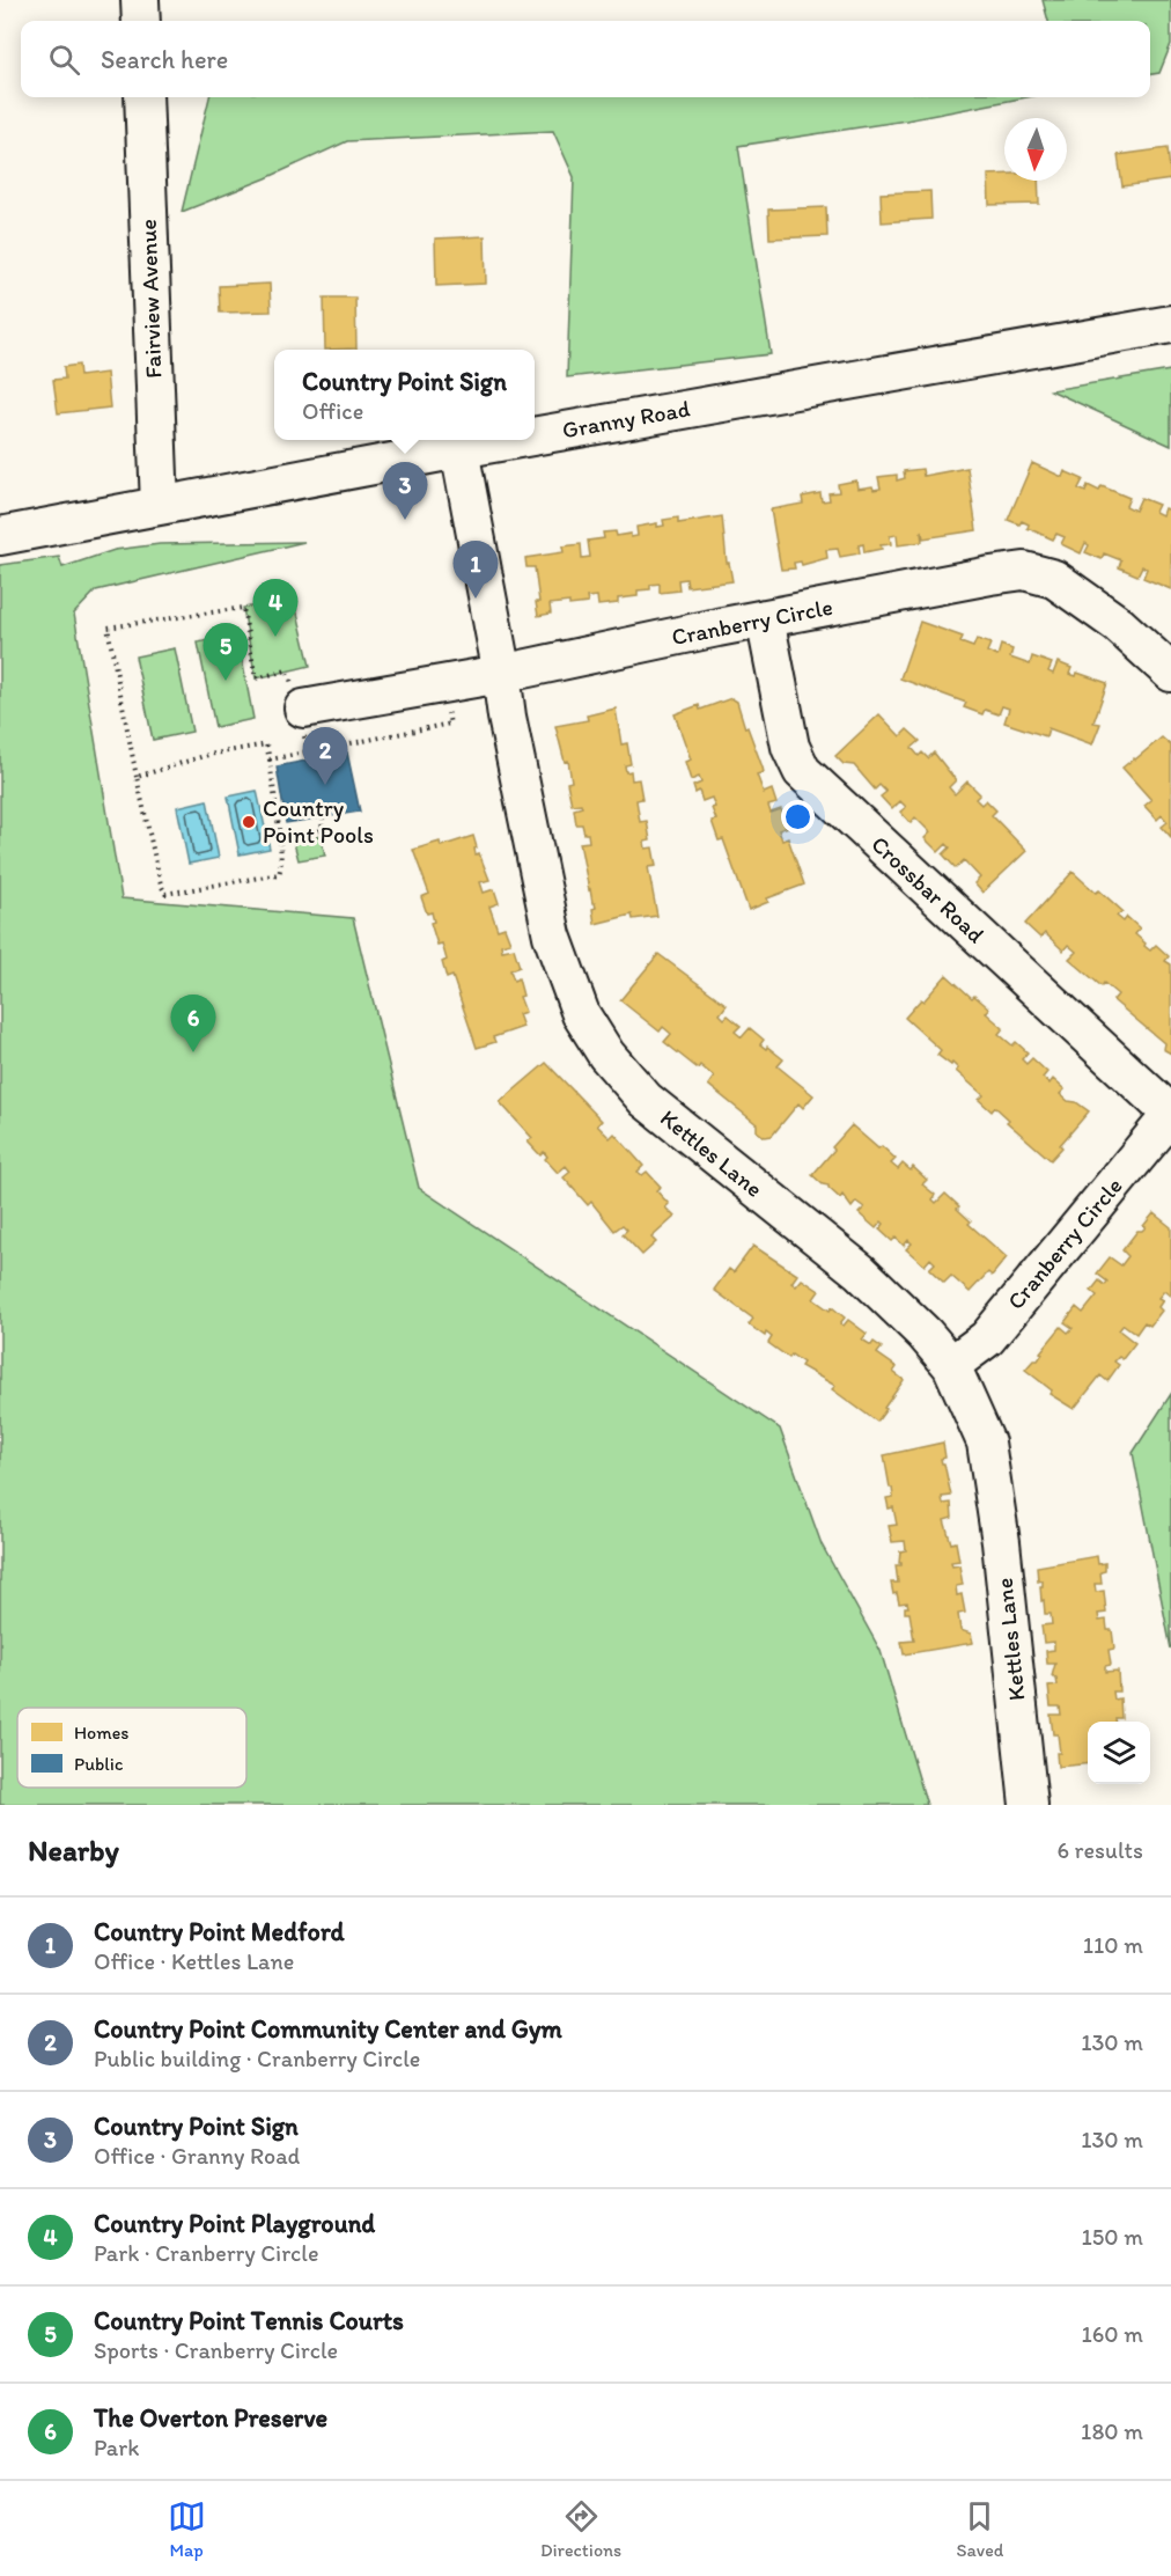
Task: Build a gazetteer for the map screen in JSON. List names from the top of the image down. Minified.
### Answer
{"streets":{"street":["Fairview Avenue","Granny Road","Cranberry Circle","Crossbar Road","Kettles Lane"]},"crossings":[["Fairview Avenue","Granny Road"],["Granny Road","Kettles Lane"],["Cranberry Circle","Crossbar Road"],["Cranberry Circle","Kettles Lane"]],"places":["Country Point Pools"],"legend":["Homes","Public"],"north":"bottom","page":{"search":"Search here","popup":["Country Point Sign","Office"],"pins":["3","1","4","5","2","6"],"heading":["Nearby","6 results"],"list":[{"mark":"1","name":"Country Point Medford","note":"Office · Kettles Lane","value":"110 m"},{"mark":"2","name":"Country Point Community Center and Gym","note":"Public building · Cranberry Circle","value":"130 m"},{"mark":"3","name":"Country Point Sign","note":"Office · Granny Road","value":"130 m"},{"mark":"4","name":"Country Point Playground","note":"Park · Cranberry Circle","value":"150 m"},{"mark":"5","name":"Country Point Tennis Courts","note":"Sports · Cranberry Circle","value":"160 m"},{"mark":"6","name":"The Overton Preserve","note":"Park","value":"180 m"}],"nav":["Map","Directions","Saved"]}}
